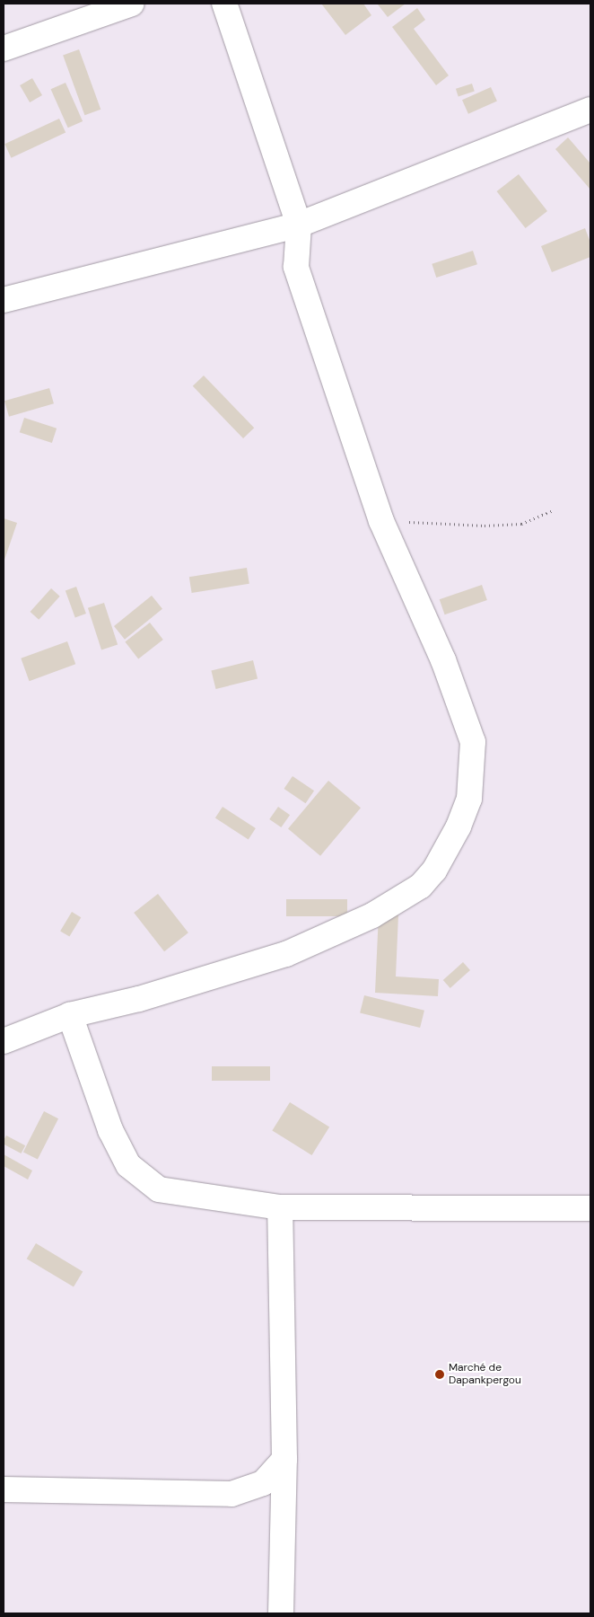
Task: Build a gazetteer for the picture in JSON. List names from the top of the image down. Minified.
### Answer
{"places":["Marché de Dapankpergou"]}
